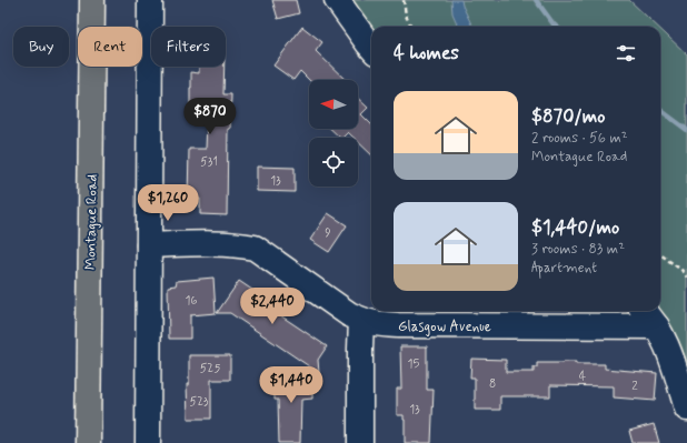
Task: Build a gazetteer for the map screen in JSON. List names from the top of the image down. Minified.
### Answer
{"streets":{"main road":["Montague Road"],"street":["Glasgow Avenue"]},"house_numbers":["531","13","9","16","15","525","4","8","2","523","13"],"north":"left","page":{"chip":["Buy","Rent","Filters"],"heading":"4 homes","list":[{"name":"$870/mo","note":"2 rooms · 56 m² · Montague Road"},{"name":"$1,440/mo","note":"3 rooms · 83 m² · Apartment"}],"price":["$870","$1,260","$2,440","$1,440"]}}
